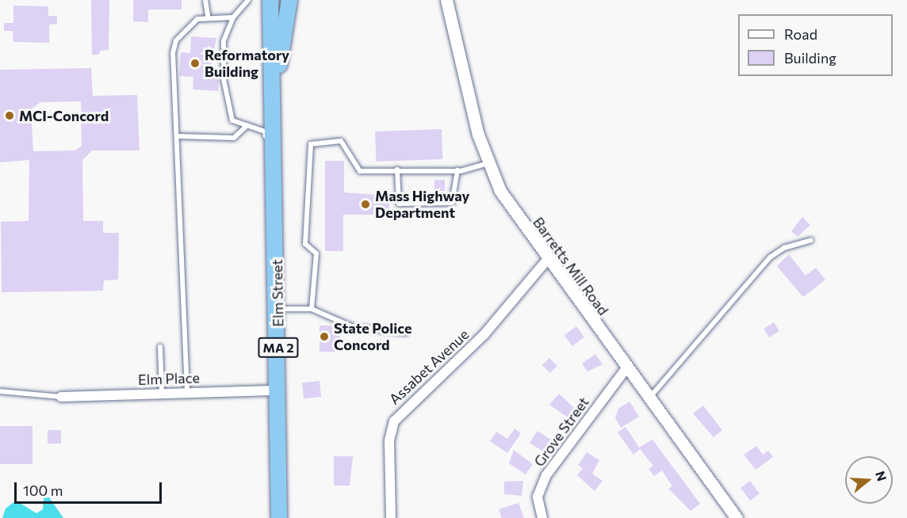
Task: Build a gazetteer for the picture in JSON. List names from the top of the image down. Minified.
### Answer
{"streets":{"highway":["Elm Street","MA 2"],"street":["Barretts Mill Road","Assabet Avenue","Elm Place","Grove Street"]},"crossings":[["Barretts Mill Road","Assabet Avenue"],["Barretts Mill Road","Grove Street"],["Elm Street","Elm Place"]],"places":["Reformatory Building","MCI-Concord","Mass Highway Department","State Police Concord"],"legend":["Road","Building"],"scale_bar":"100 m","north":"right"}
